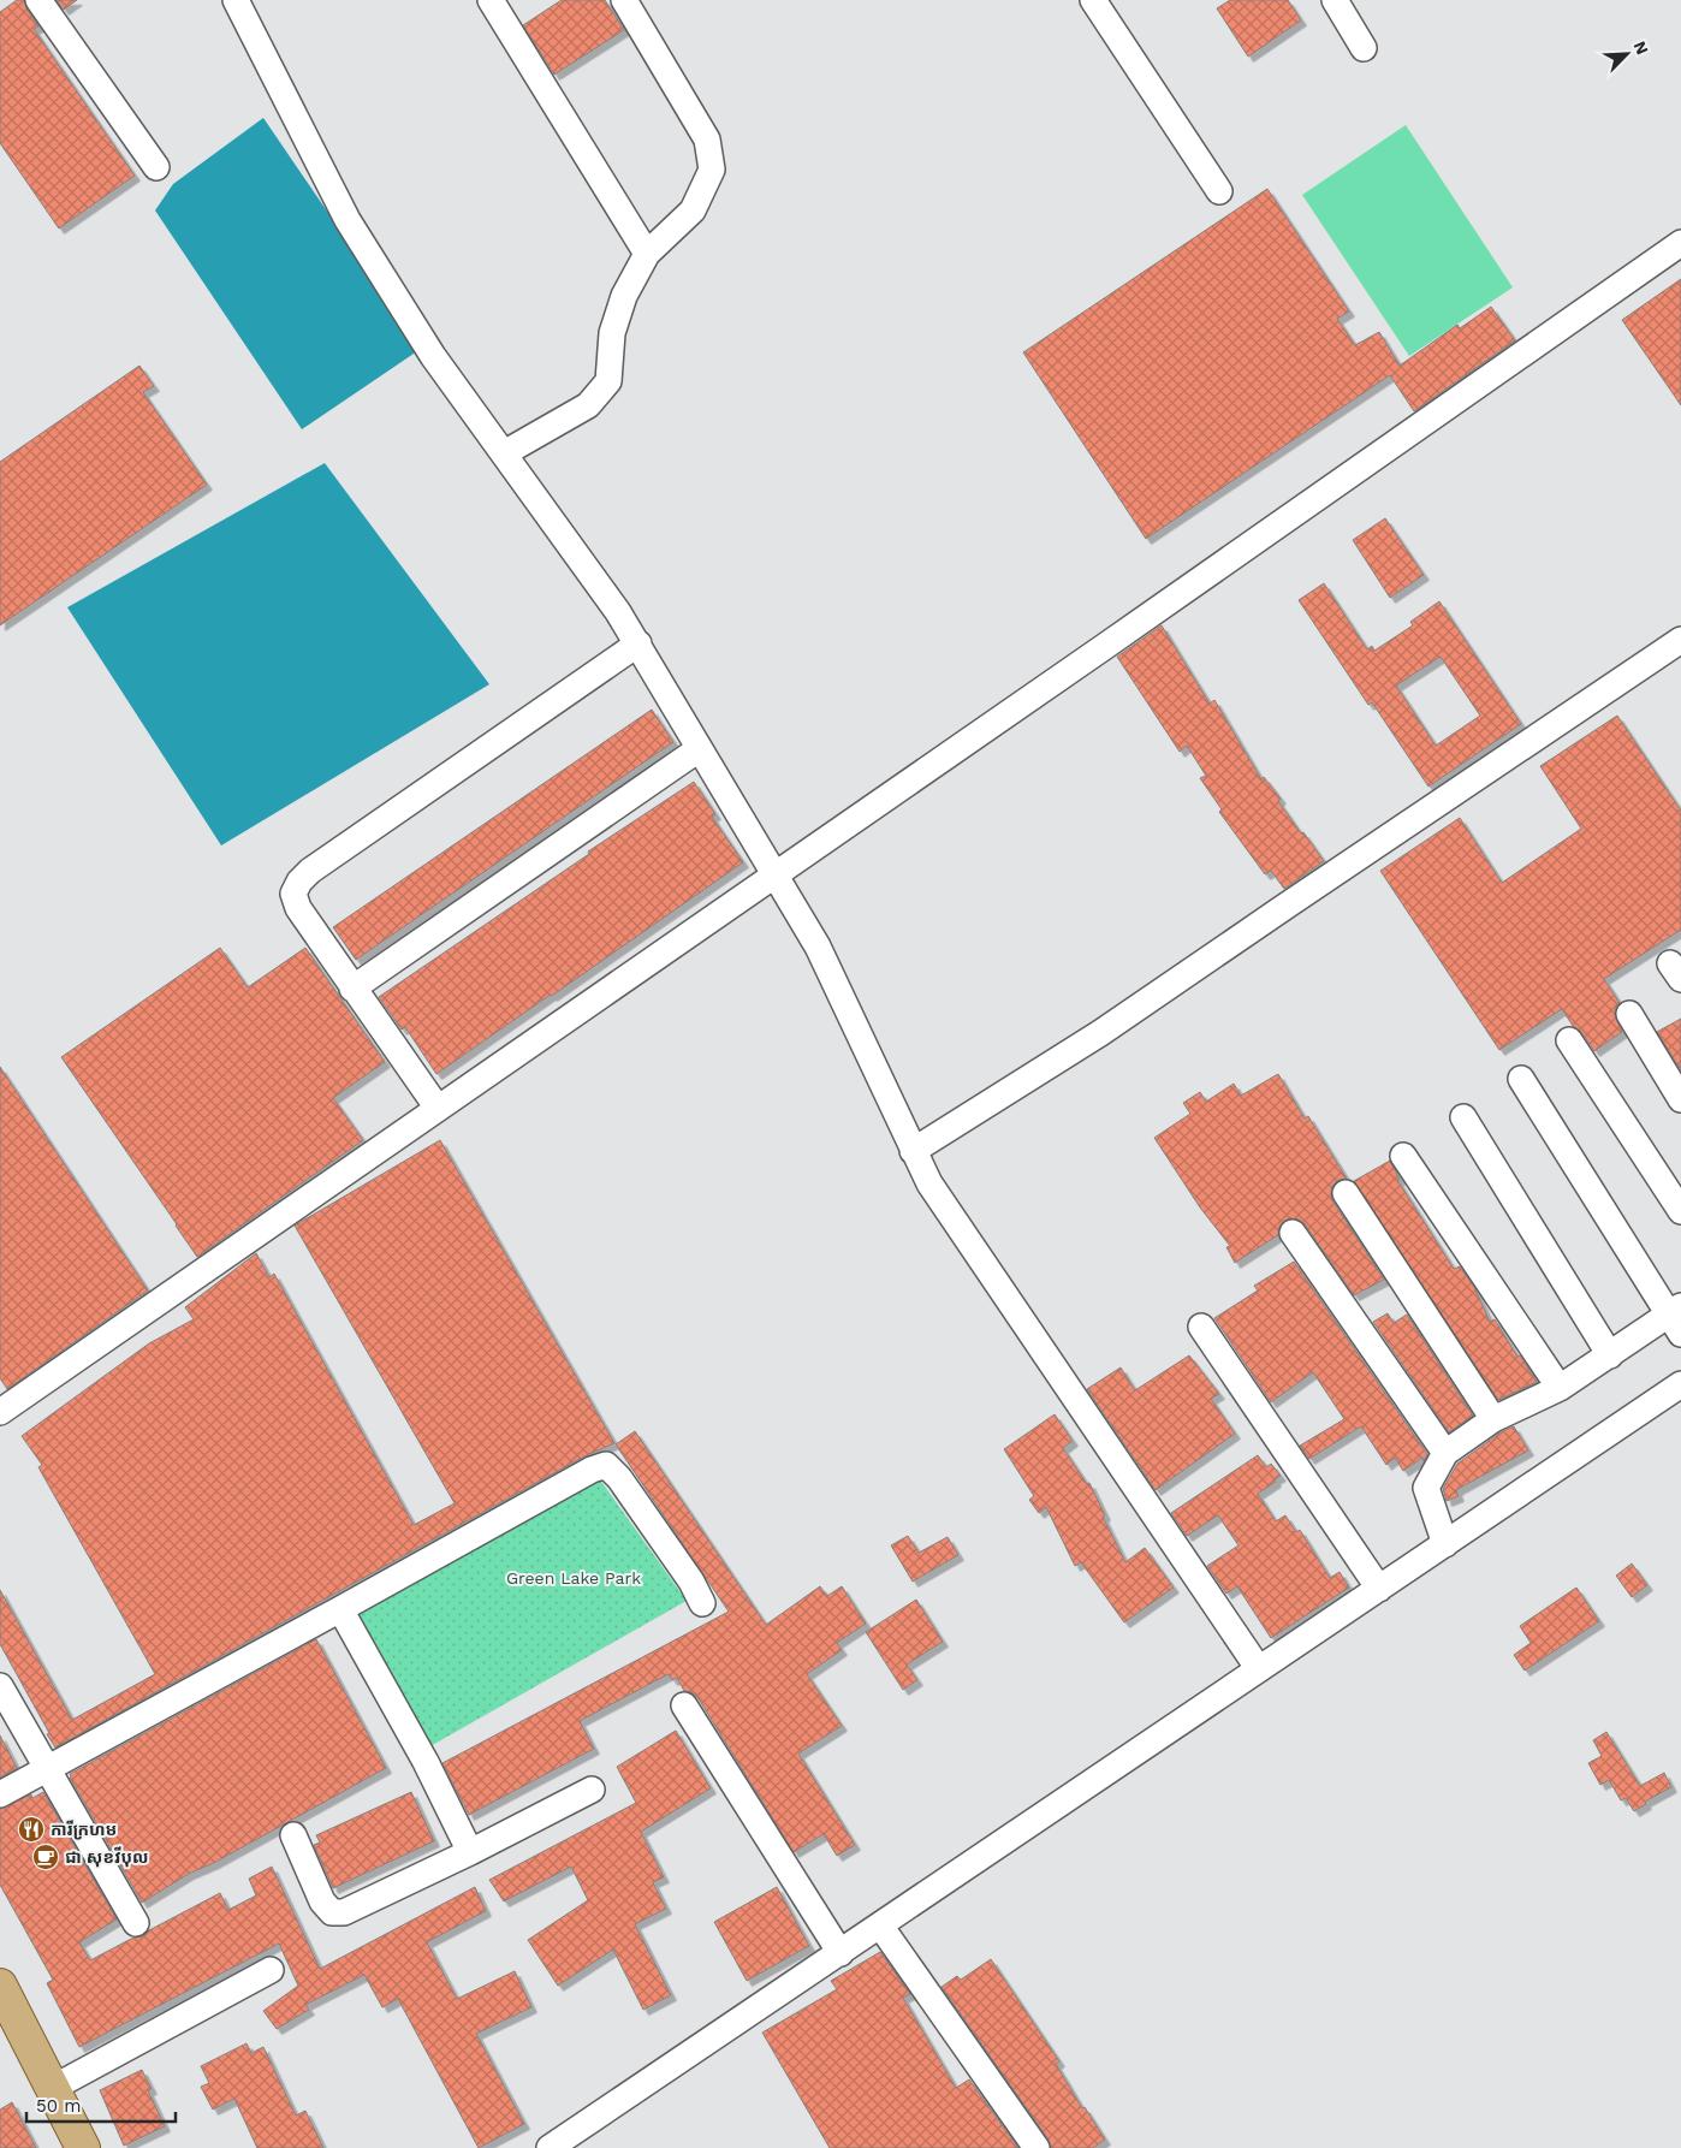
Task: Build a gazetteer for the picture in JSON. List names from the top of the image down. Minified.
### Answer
{"parks":["Green Lake Park"],"places":{"restaurant":["ការីក្រហម"],"cafe":["ជា សុខវីបុល"]},"scale_bar":"50 m","north":"top right"}
